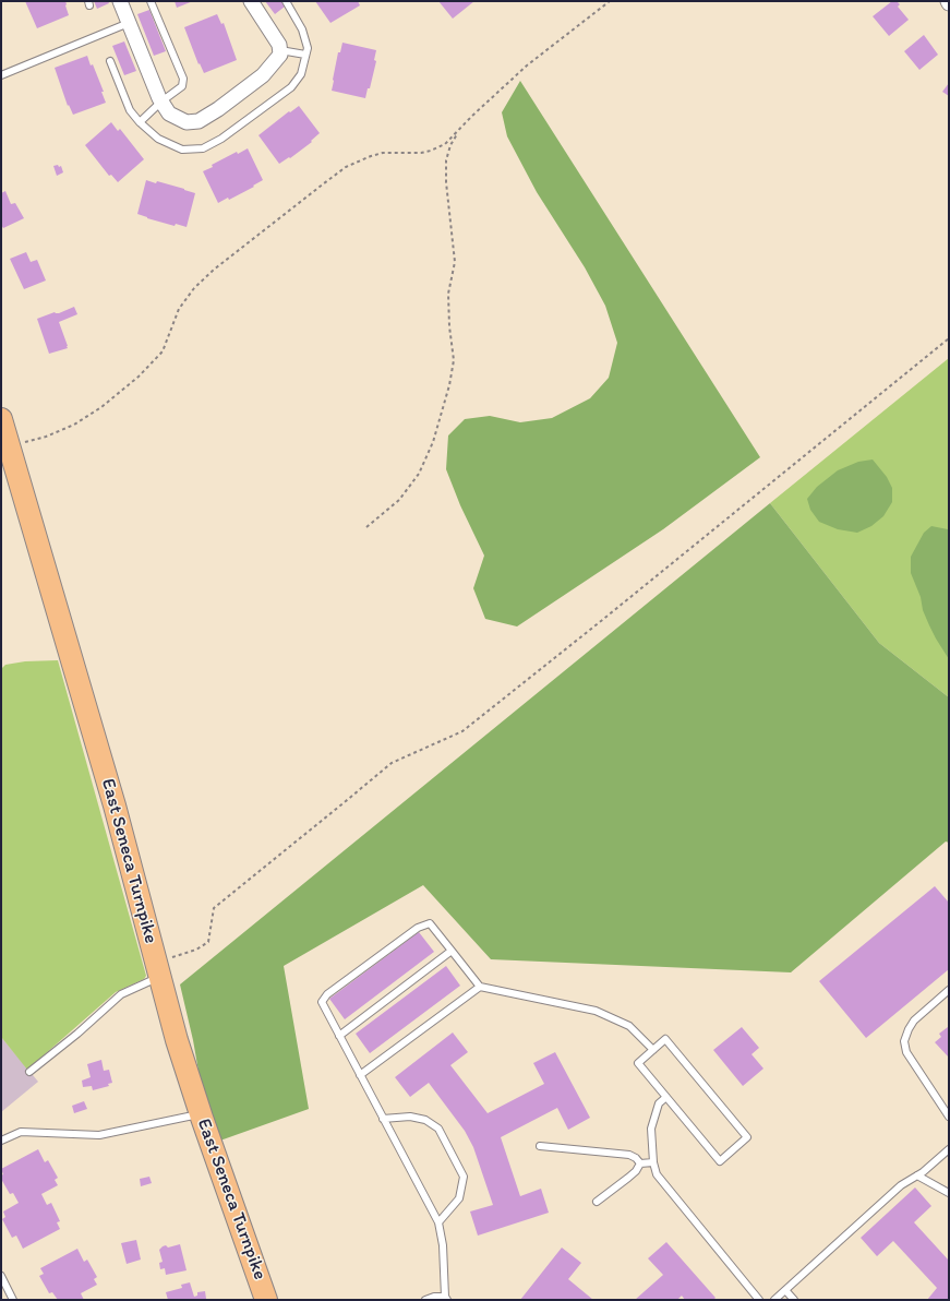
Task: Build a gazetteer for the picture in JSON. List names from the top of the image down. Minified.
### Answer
{"streets":{"main road":["East Seneca Turnpike"]}}
